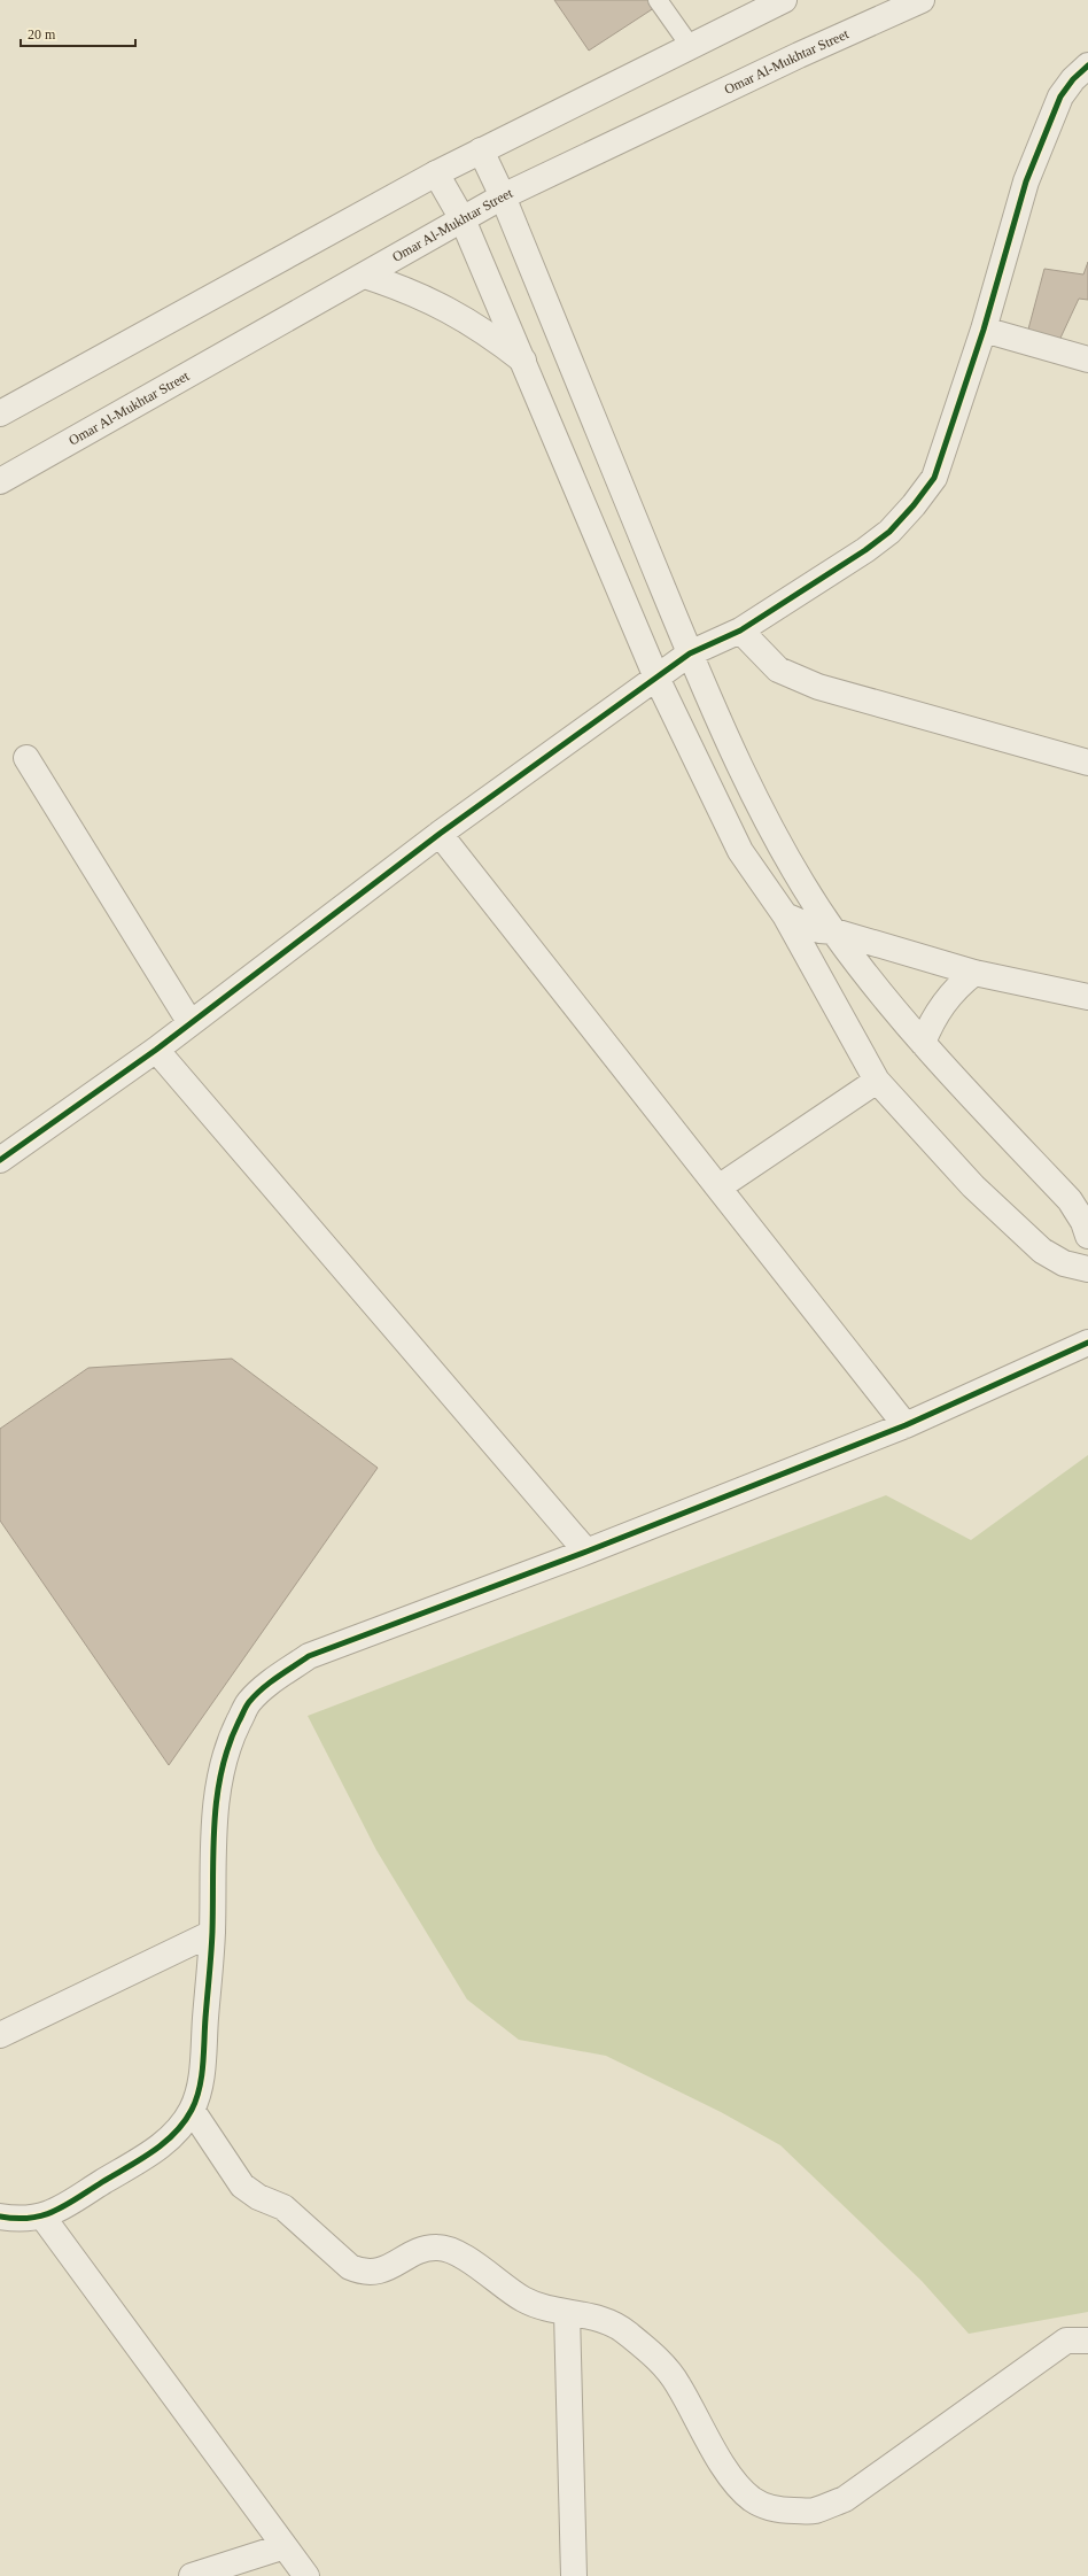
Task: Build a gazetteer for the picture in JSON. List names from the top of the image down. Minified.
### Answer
{"streets":{"street":["Omar Al-Mukhtar Street"]},"scale_bar":"20 m"}
